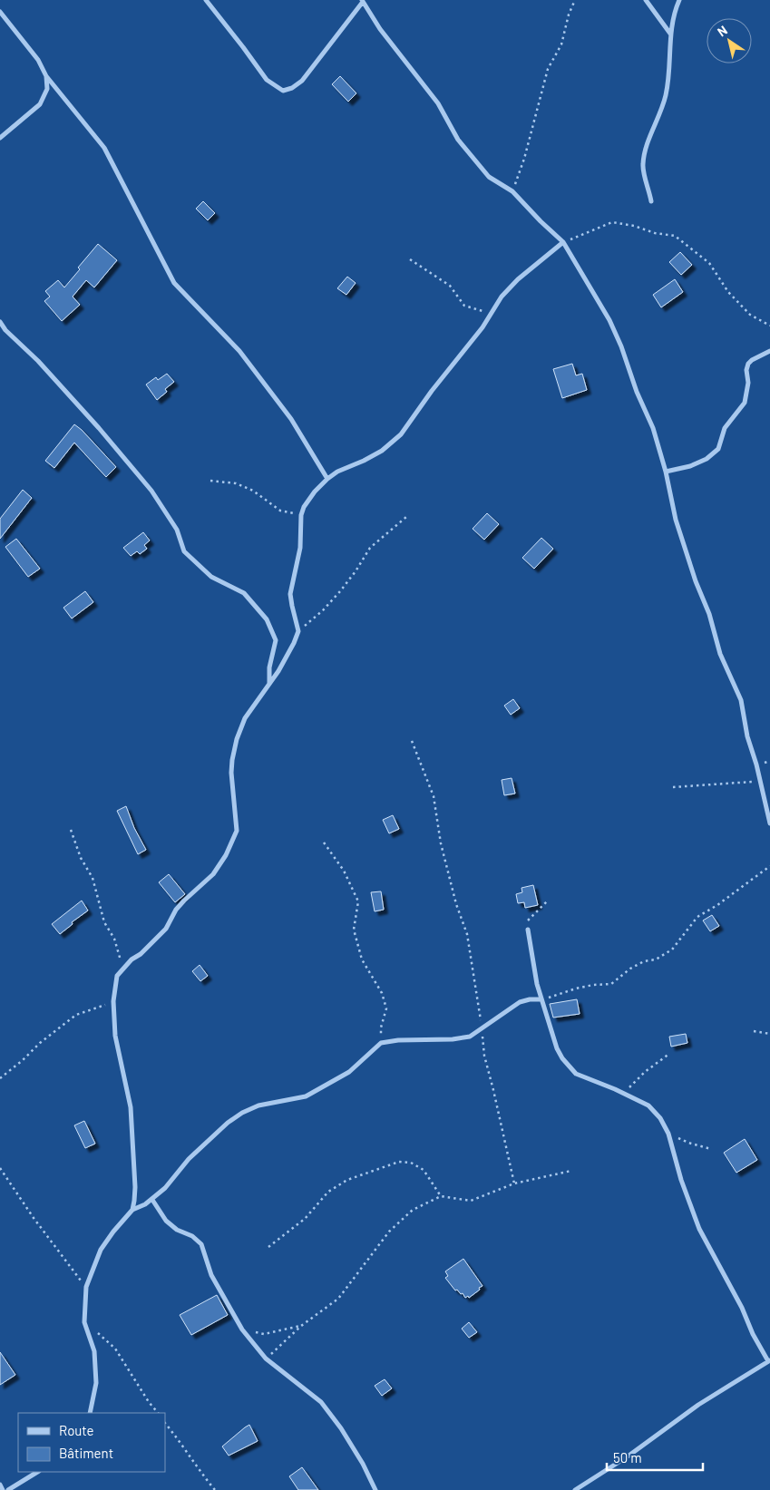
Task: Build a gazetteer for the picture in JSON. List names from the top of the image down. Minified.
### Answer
{"legend":["Route","Bâtiment"],"scale_bar":"50 m","north":"top left"}
